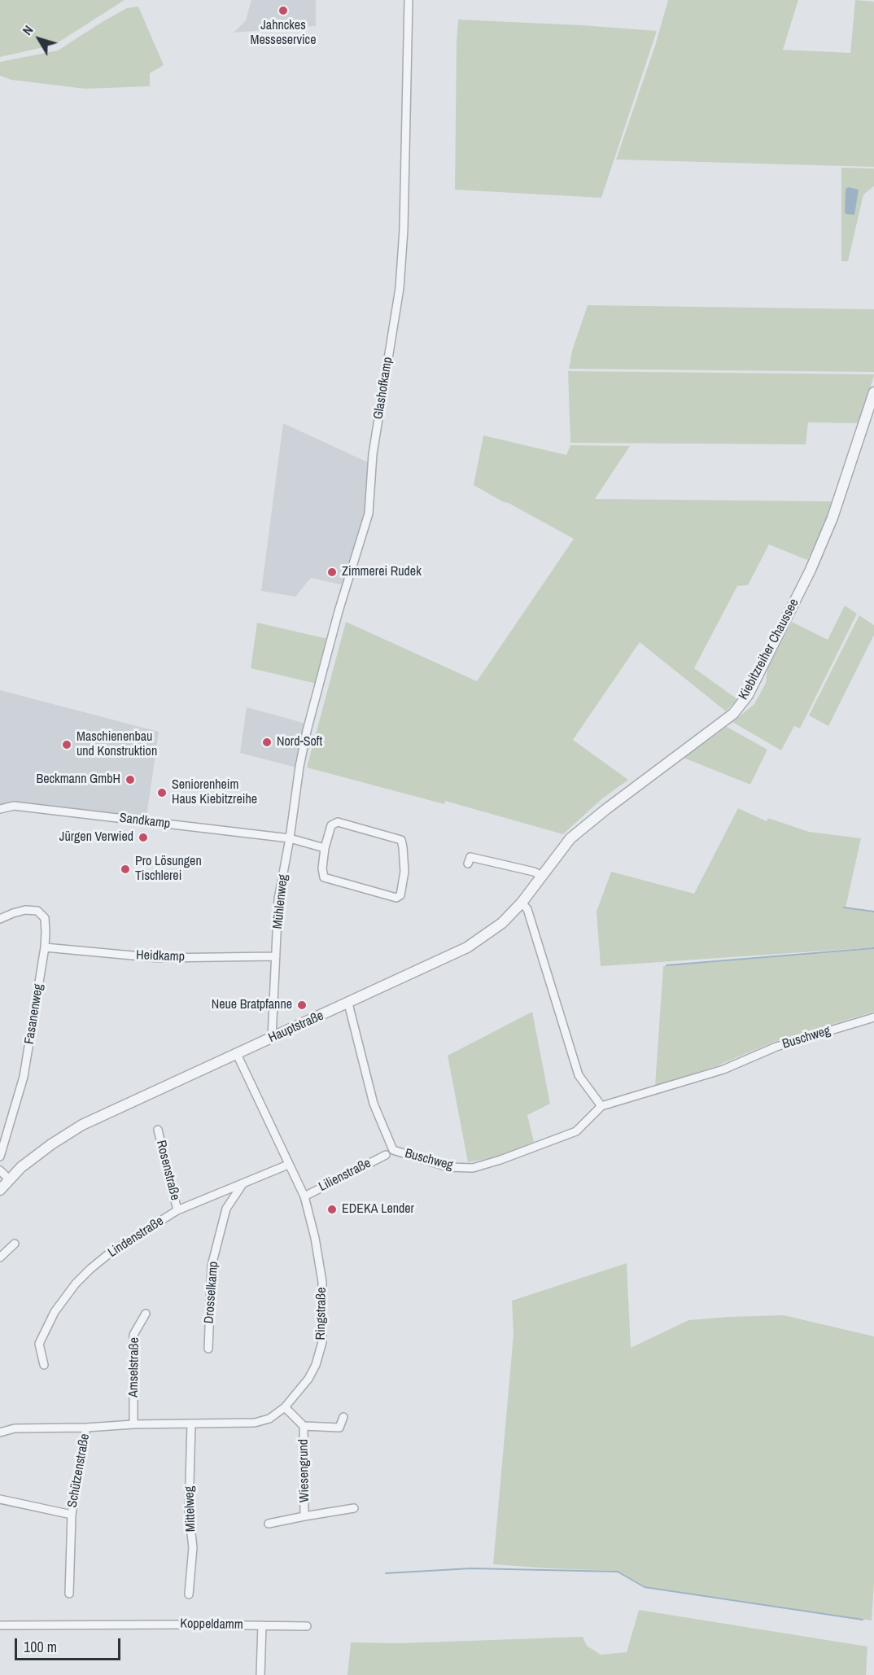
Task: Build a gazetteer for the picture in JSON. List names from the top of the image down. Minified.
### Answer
{"streets":{"street":["Glashofkamp","Kiebitzreiher Chaussee","Sandkamp","Mühlenweg","Heidkamp","Fasanenweg","Hauptstraße","Buschweg","Rosenstraße","Lilienstraße","Lindenstraße","Drosselkamp","Ringstraße","Amselstraße","Schützenstraße","Wiesengrund","Mittelweg","Koppeldamm"]},"crossings":[["Glashofkamp","Mühlenweg"],["Kiebitzreiher Chaussee","Hauptstraße"],["Sandkamp","Mühlenweg"],["Mühlenweg","Heidkamp"],["Mühlenweg","Hauptstraße"],["Heidkamp","Fasanenweg"],["Hauptstraße","Buschweg"],["Hauptstraße","Ringstraße"],["Rosenstraße","Lindenstraße"],["Lilienstraße","Ringstraße"],["Lindenstraße","Drosselkamp"],["Lindenstraße","Ringstraße"],["Ringstraße","Amselstraße"],["Ringstraße","Schützenstraße"],["Ringstraße","Wiesengrund"],["Ringstraße","Mittelweg"]],"places":["Jahnckes Messeservice","Zimmerei Rudek","Nord-Soft","Maschienenbau und Konstruktion","Beckmann GmbH","Seniorenheim Haus Kiebitzreihe","Jürgen Verwied","Pro Lösungen Tischlerei","Neue Bratpfanne","EDEKA Lender"],"scale_bar":"100 m","north":"top left"}
